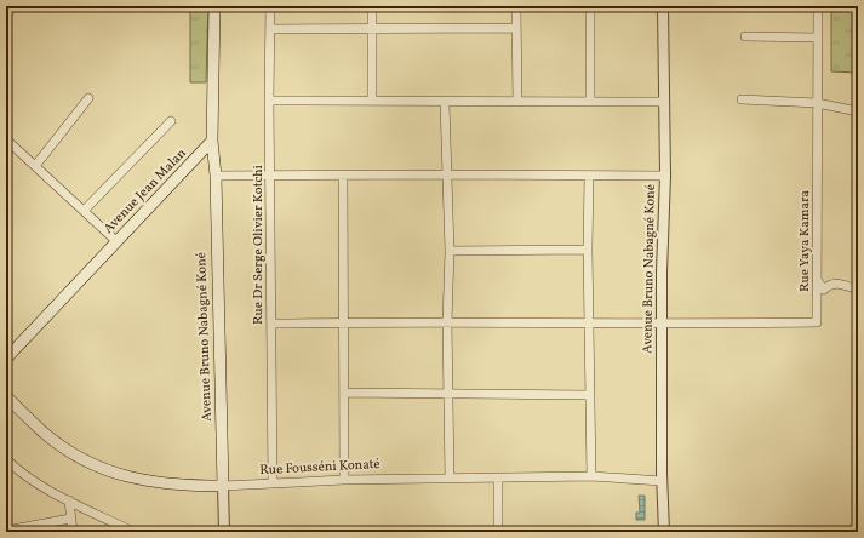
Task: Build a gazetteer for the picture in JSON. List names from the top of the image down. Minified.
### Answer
{"streets":{"main road":["Avenue Jean Malan","Avenue Bruno Nabagné Koné","Rue Fousséni Konaté"],"street":["Rue Yaya Kamara","Rue Dr Serge Olivier Kotchi"]},"crossings":[["Avenue Jean Malan","Avenue Bruno Nabagné Koné"],["Rue Yaya Kamara","Avenue Bruno Nabagné Koné"],["Rue Dr Serge Olivier Kotchi","Rue Fousséni Konaté"],["Avenue Bruno Nabagné Koné","Rue Fousséni Konaté"]]}
